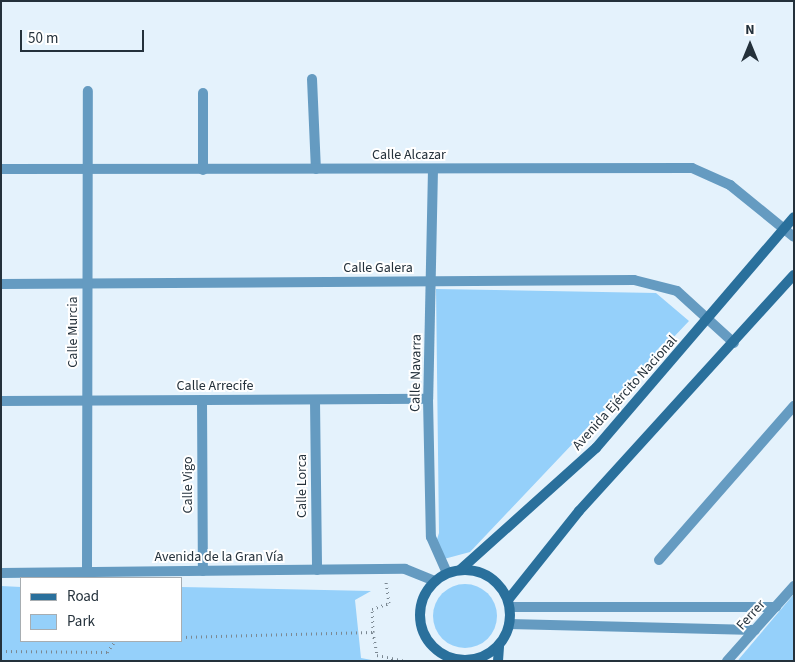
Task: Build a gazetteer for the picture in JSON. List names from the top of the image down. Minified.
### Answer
{"streets":{"street":["Calle Alcazar","Calle Galera","Calle Murcia","Calle Navarra","Calle Arrecife","Avenida Ejército Nacional","Calle Vigo","Calle Lorca","Avenida de la Gran Vía","Ferrer"]},"crossings":[["Calle Alcazar","Calle Murcia"],["Calle Alcazar","Calle Navarra"],["Calle Alcazar","Avenida Ejército Nacional"],["Calle Galera","Calle Murcia"],["Calle Galera","Calle Navarra"],["Calle Galera","Avenida Ejército Nacional"],["Calle Murcia","Calle Arrecife"],["Calle Murcia","Avenida de la Gran Vía"],["Calle Navarra","Calle Arrecife"],["Calle Navarra","Avenida Ejército Nacional"],["Calle Navarra","Avenida de la Gran Vía"],["Calle Arrecife","Calle Vigo"],["Calle Arrecife","Calle Lorca"],["Avenida Ejército Nacional","Avenida de la Gran Vía"],["Calle Vigo","Avenida de la Gran Vía"],["Calle Lorca","Avenida de la Gran Vía"]],"legend":["Road","Park"],"scale_bar":"50 m","north":"top"}
